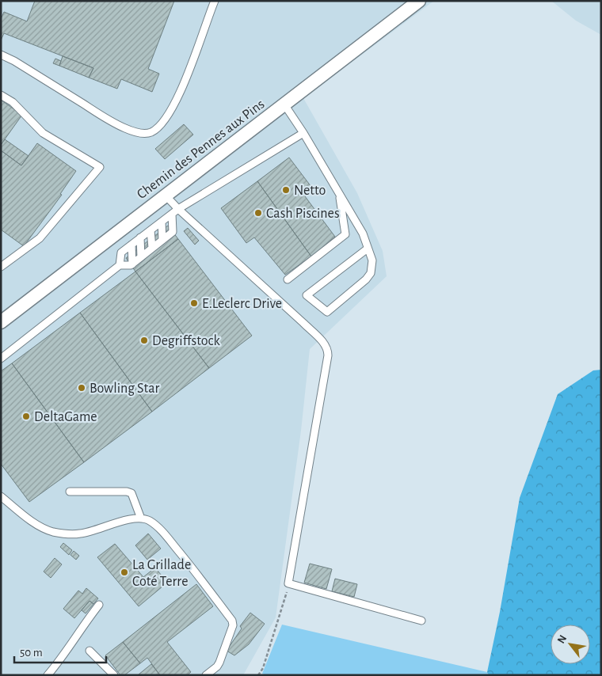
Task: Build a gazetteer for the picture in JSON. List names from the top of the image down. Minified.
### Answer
{"streets":{"street":["Chemin des Pennes aux Pins"]},"places":["Netto","Cash Piscines","E.Leclerc Drive","Degriffstock","Bowling Star","DeltaGame","La Grillade Coté Terre"],"scale_bar":"50 m","north":"top left"}
